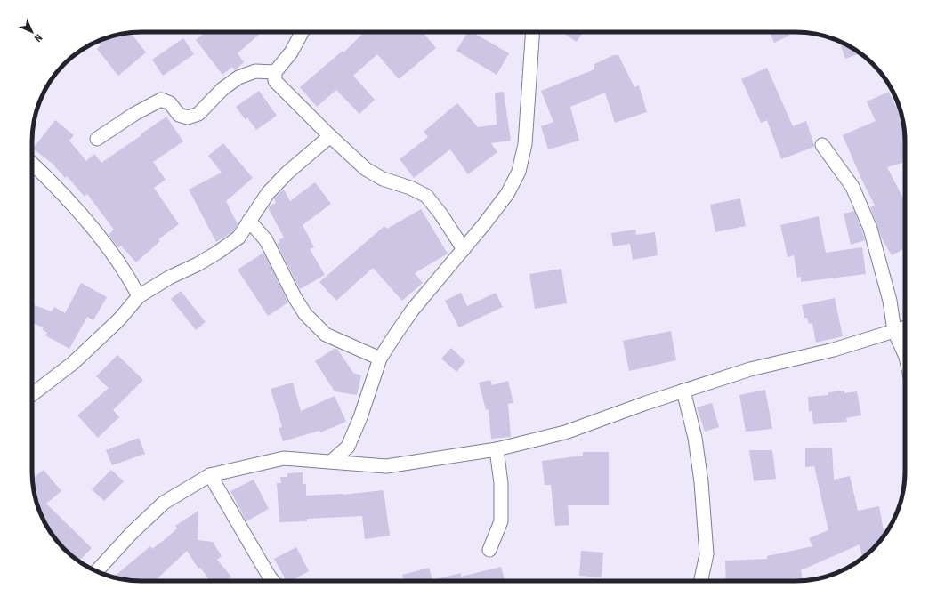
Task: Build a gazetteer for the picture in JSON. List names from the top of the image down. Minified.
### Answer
{"north":"bottom right"}
